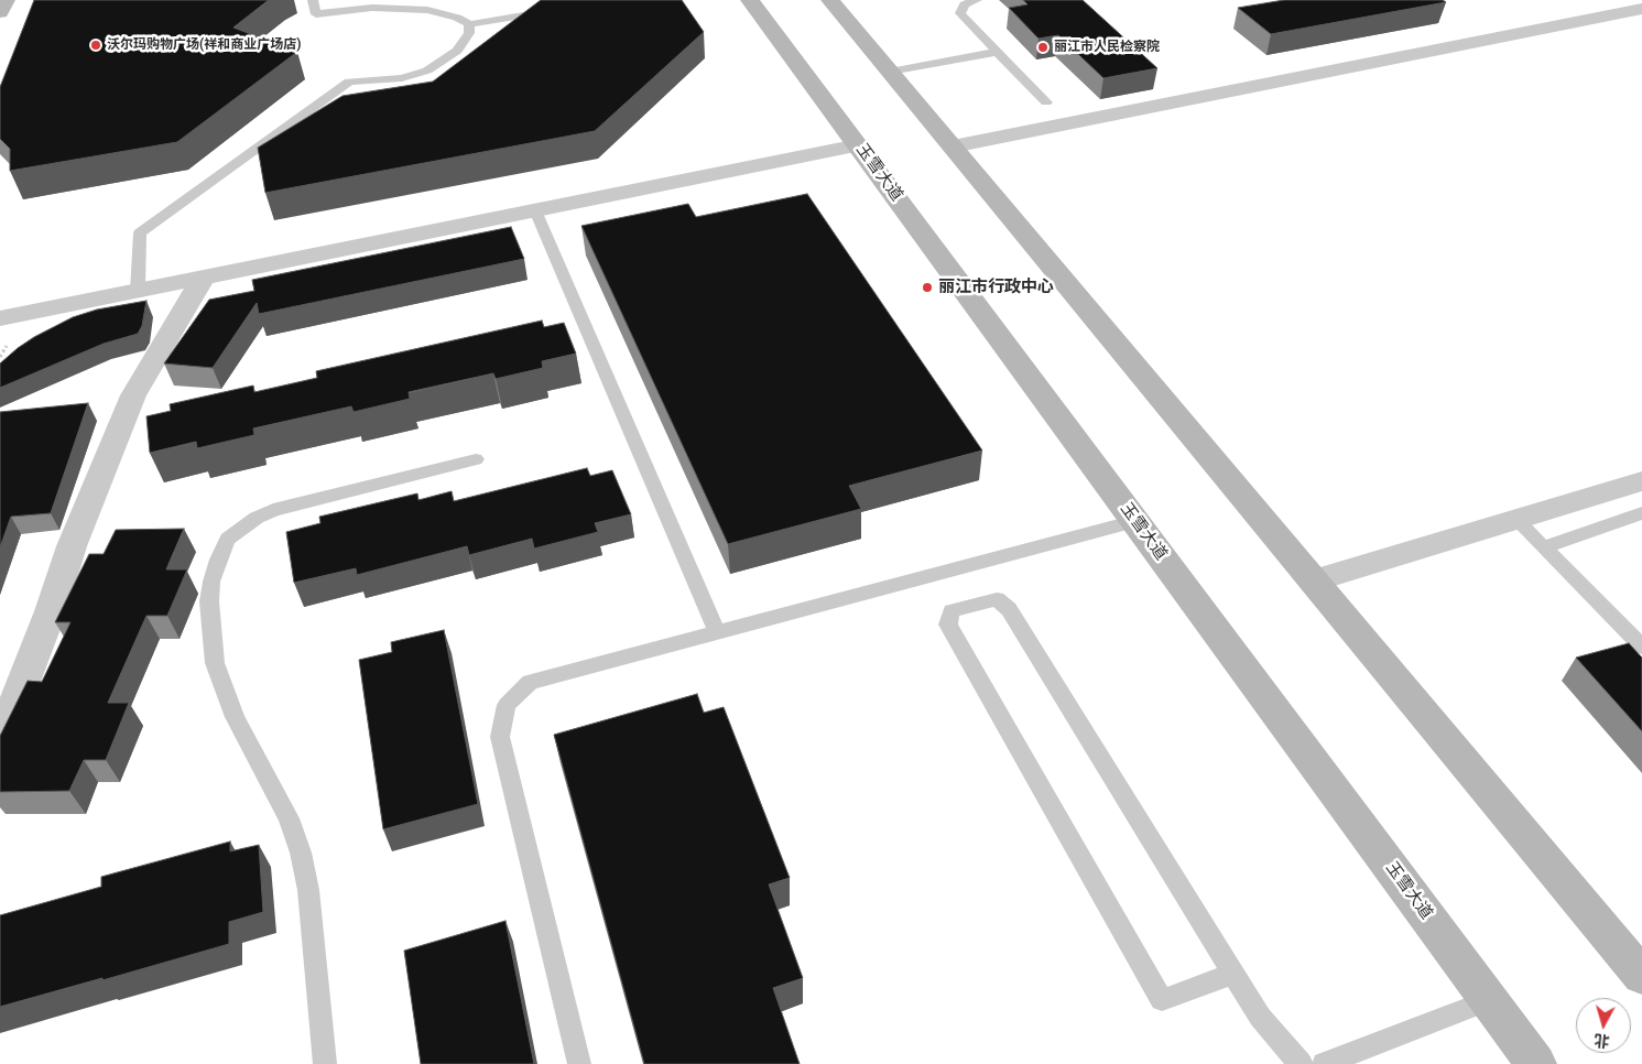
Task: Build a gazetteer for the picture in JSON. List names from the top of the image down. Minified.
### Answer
{"streets":{"main road":["玉雪大道"]},"places":["沃尔玛购物广场(祥和商业广场店)","丽江市人民检察院","丽江市行政中心"],"north":"bottom"}
